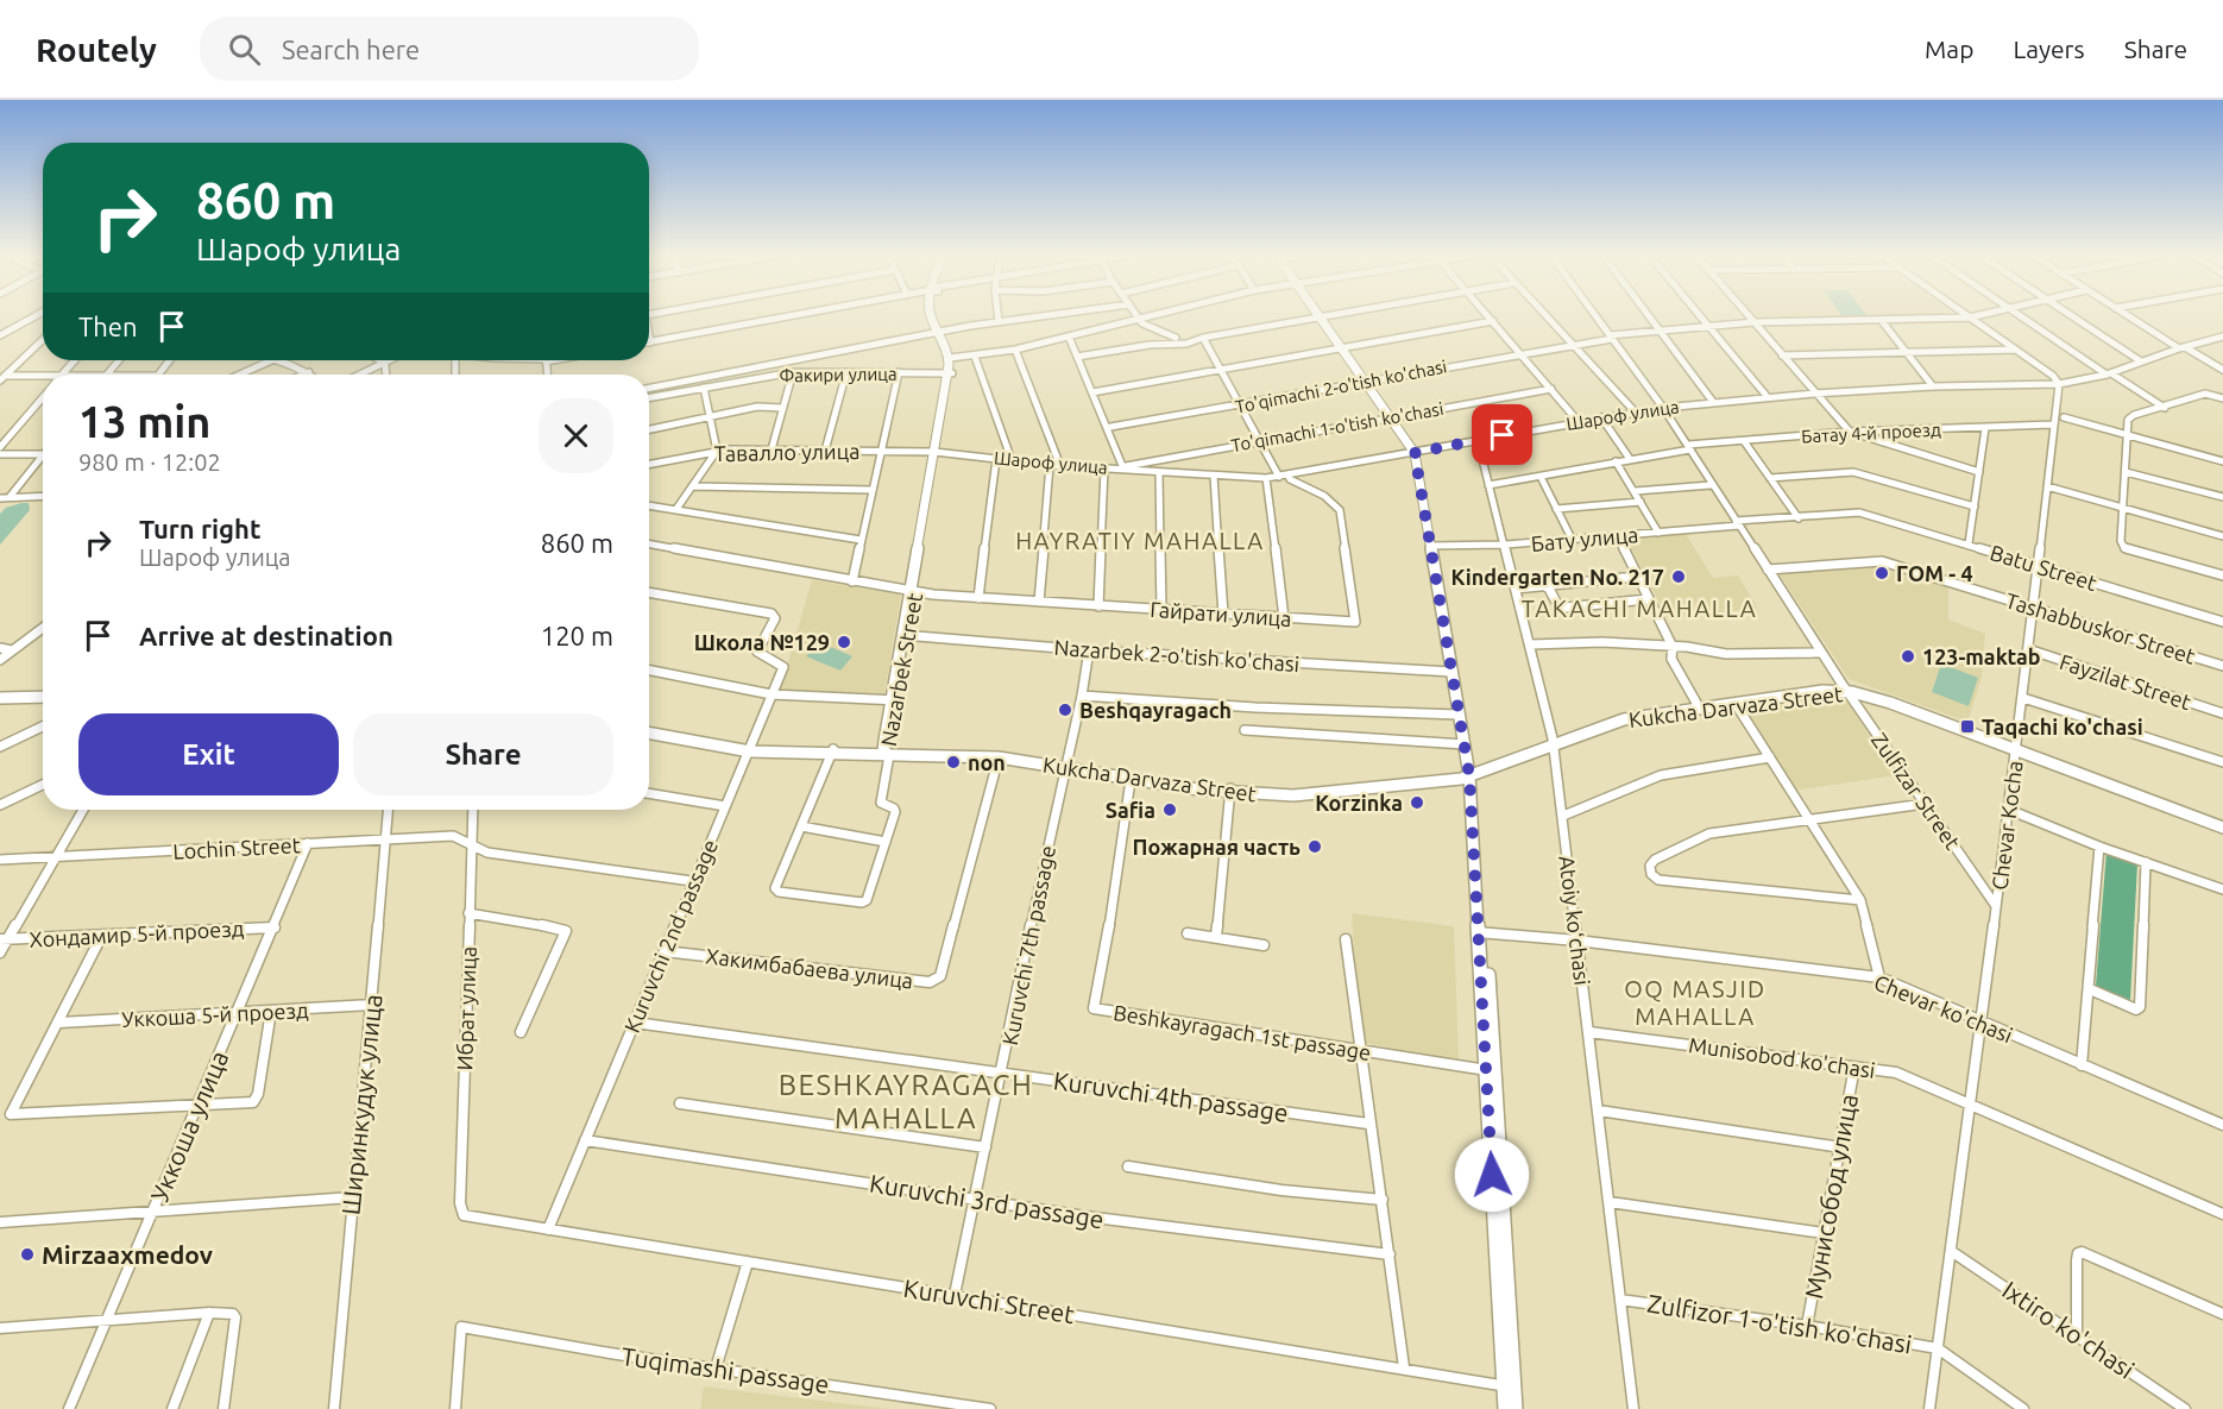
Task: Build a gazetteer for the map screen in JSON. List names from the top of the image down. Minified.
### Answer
{"streets":{"main road":["Nazarbek Street","Kukcha Darvaza Street"],"street":["Факири улица","To'qimachi 2-o'tish ko'chasi","Шароф улица","To'qimachi 1-o'tish ko'chasi","Батау 4-й проезд","Тавалло улица","Бату улица","Batu Street","Гайрати улица","Tashabbuskor Street","Nazarbek 2-o'tish ko'chasi","Fayzilat Street","Zulfizar Street","Chevar Kocha","Lochin Street","Atoiy koʻchasi","Хондамир 5-й проезд","Kuruvchi 2nd passage","Kuruvchi 7th passage","Хакимбабаева улица","Ибрат улица","Chevar ko'chasi","Уккоша 5-й проезд","Beshkayragach 1st passage","Munisobod ko'chasi","Kuruvchi 4th passage","Ширинкудук улица","Уккоша улица","Мунисобод улица","Kuruvchi 3rd passage","Kuruvchi Street","Zulfizor 1-o'tish ko'chasi","Ixtiro ko'chasi","Tuqimashi passage"]},"crossings":[["Факири улица","Nazarbek Street"],["To'qimachi 2-o'tish ko'chasi","Zulfizar Street"],["Шароф улица","To'qimachi 1-o'tish ko'chasi"],["Шароф улица","Тавалло улица"],["Шароф улица","Гайрати улица"],["Шароф улица","Nazarbek Street"],["Шароф улица","Zulfizar Street"],["Шароф улица","Atoiy koʻchasi"],["Батау 4-й проезд","Zulfizar Street"],["Батау 4-й проезд","Atoiy koʻchasi"],["Тавалло улица","Nazarbek Street"],["Бату улица","Batu Street"],["Бату улица","Zulfizar Street"],["Бату улица","Atoiy koʻchasi"],["Batu Street","Zulfizar Street"],["Гайрати улица","Nazarbek Street"],["Tashabbuskor Street","Zulfizar Street"],["Nazarbek 2-o'tish ko'chasi","Nazarbek Street"],["Nazarbek 2-o'tish ko'chasi","Kuruvchi 7th passage"],["Nazarbek Street","Kukcha Darvaza Street"],["Kukcha Darvaza Street","Zulfizar Street"],["Kukcha Darvaza Street","Chevar Kocha"],["Kukcha Darvaza Street","Atoiy koʻchasi"],["Kukcha Darvaza Street","Kuruvchi 2nd passage"],["Kukcha Darvaza Street","Kuruvchi 7th passage"],["Kukcha Darvaza Street","Хакимбабаева улица"],["Kukcha Darvaza Street","Beshkayragach 1st passage"],["Zulfizar Street","Chevar Kocha"],["Lochin Street","Kuruvchi 2nd passage"],["Lochin Street","Ибрат улица"],["Lochin Street","Ширинкудук улица"],["Lochin Street","Уккоша улица"],["Atoiy koʻchasi","Chevar ko'chasi"],["Atoiy koʻchasi","Munisobod ko'chasi"],["Atoiy koʻchasi","Zulfizor 1-o'tish ko'chasi"],["Хондамир 5-й проезд","Уккоша улица"],["Kuruvchi 2nd passage","Хакимбабаева улица"],["Kuruvchi 2nd passage","Kuruvchi 4th passage"],["Kuruvchi 2nd passage","Kuruvchi 3rd passage"],["Kuruvchi 2nd passage","Kuruvchi Street"],["Kuruvchi 7th passage","Kuruvchi 4th passage"],["Kuruvchi 7th passage","Kuruvchi 3rd passage"],["Kuruvchi 7th passage","Kuruvchi Street"],["Ибрат улица","Kuruvchi Street"],["Уккоша 5-й проезд","Ширинкудук улица"],["Уккоша 5-й проезд","Уккоша улица"],["Munisobod ko'chasi","Мунисобод улица"],["Мунисобод улица","Zulfizor 1-o'tish ko'chasi"]],"districts":["HAYRATIY MAHALLA","TAKACHI MAHALLA","ОQ MASJID MAHALLA","BESHKAYRAGACH MAHALLA"],"places":{"other":["ГОМ - 4","Kindergarten No. 217","Школа №129","123-maktab","Beshqayragach","non","Korzinka","Safia","Пожарная часть","Mirzaaxmedov"],"transit":["Taqachi ko'chasi"]},"page":{"header":"Routely","search":"Search here","nav":["Map","Layers","Share"],"turn":["860 m","Шароф улица"],"then":"Then","heading":["13 min","980 m · 12:02"],"list":[{"name":"Turn right","note":"Шароф улица","value":"860 m"},{"name":"Arrive at destination","value":"120 m"}],"buttons":["Exit","Share"]}}
